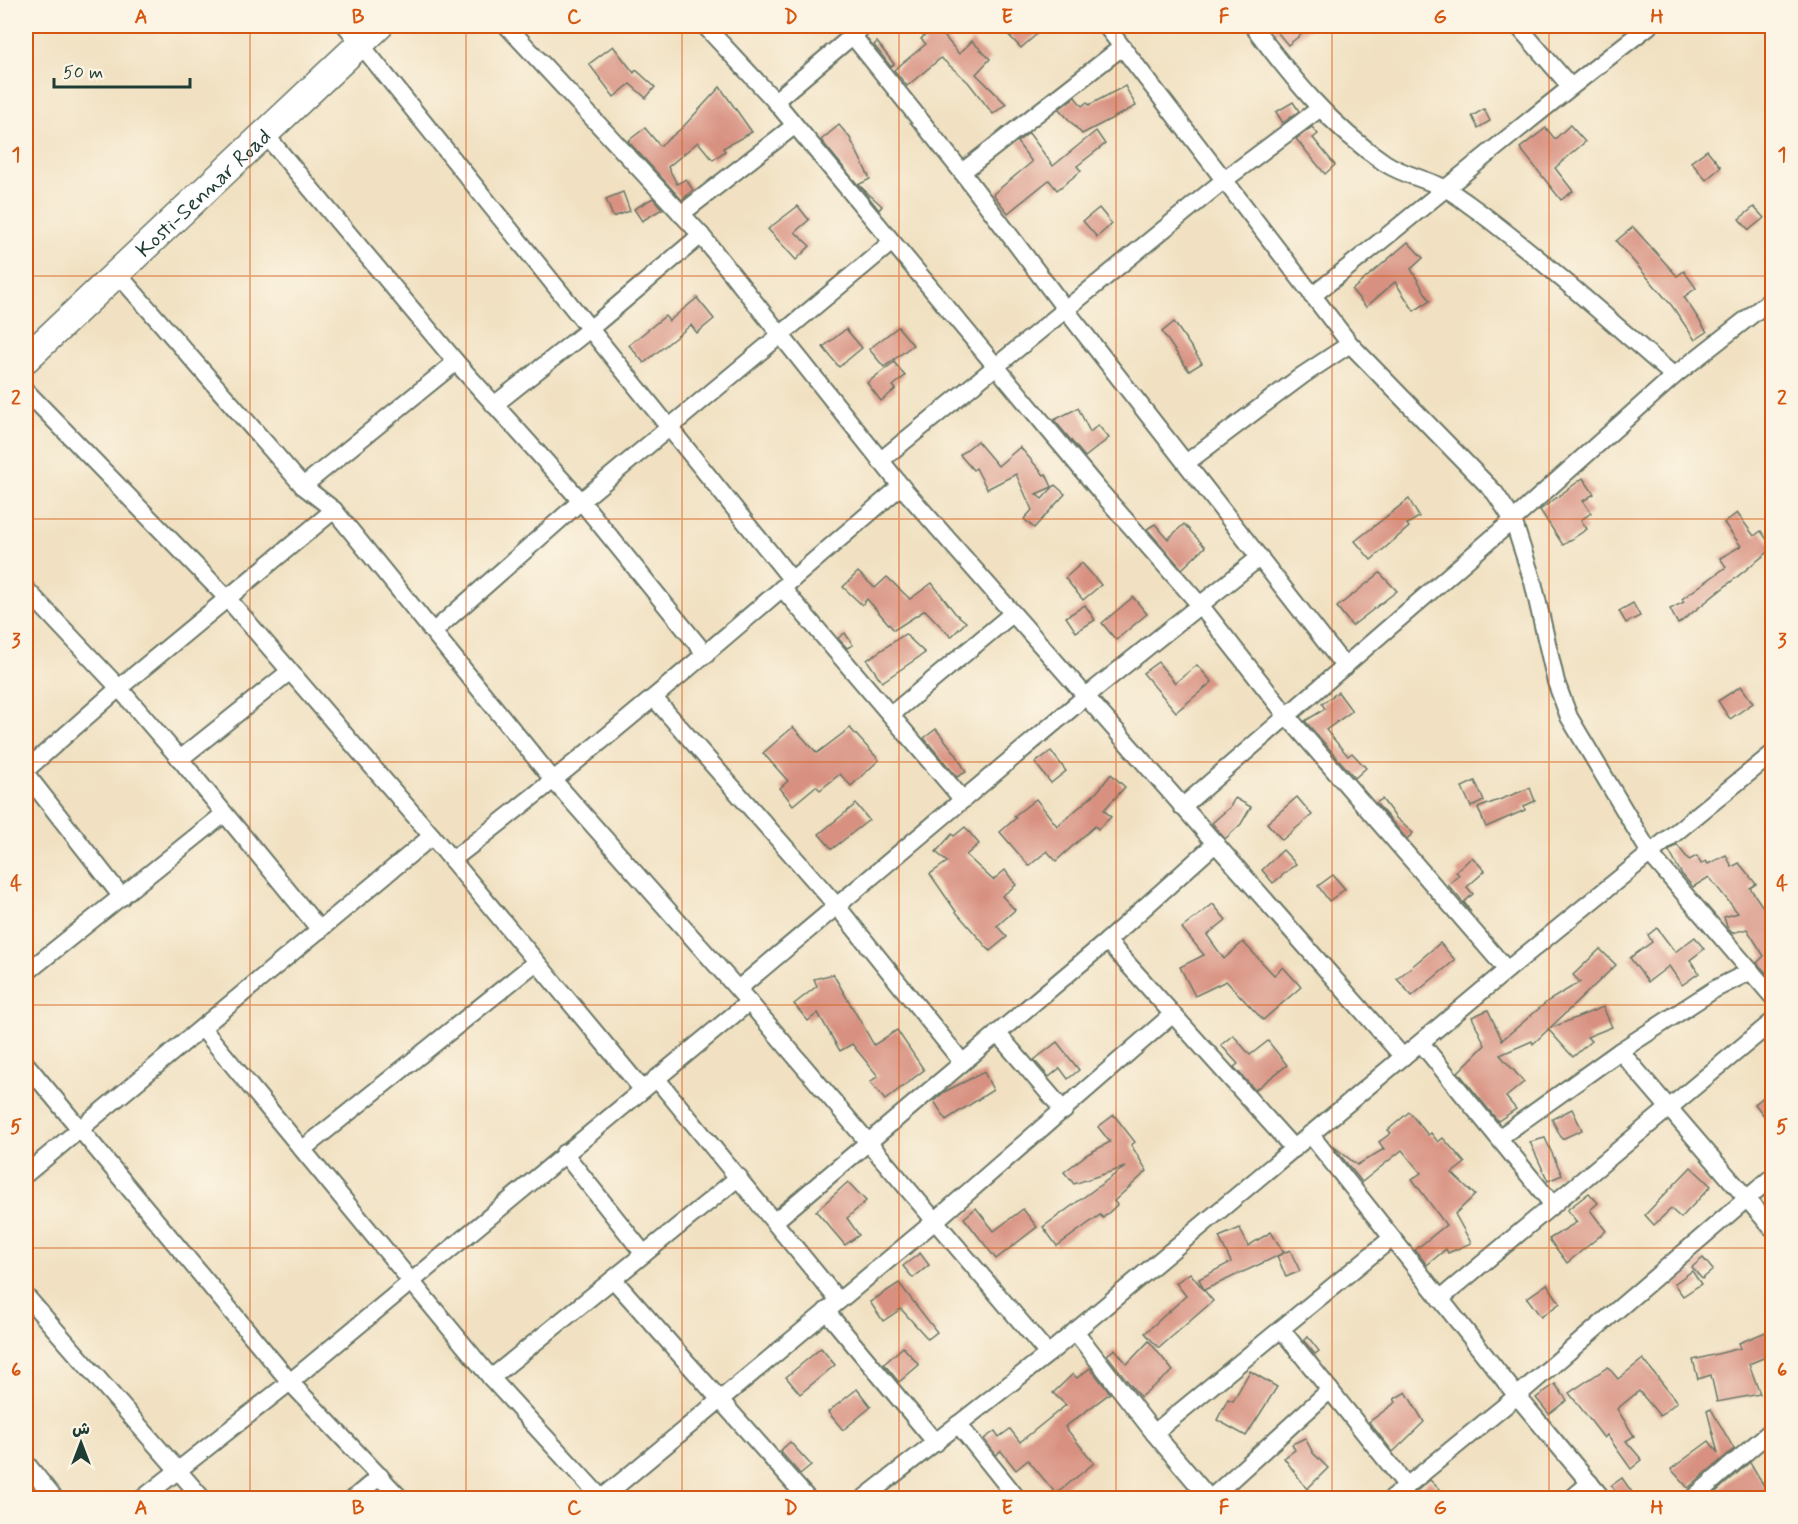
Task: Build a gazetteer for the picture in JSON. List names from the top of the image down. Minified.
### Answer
{"streets":{"highway":["Kosti-Sennar Road"]},"scale_bar":"50 m","north":"top","grid":{"columns":["A","B","C","D","E","F","G","H"],"rows":["1","2","3","4","5","6"]}}
